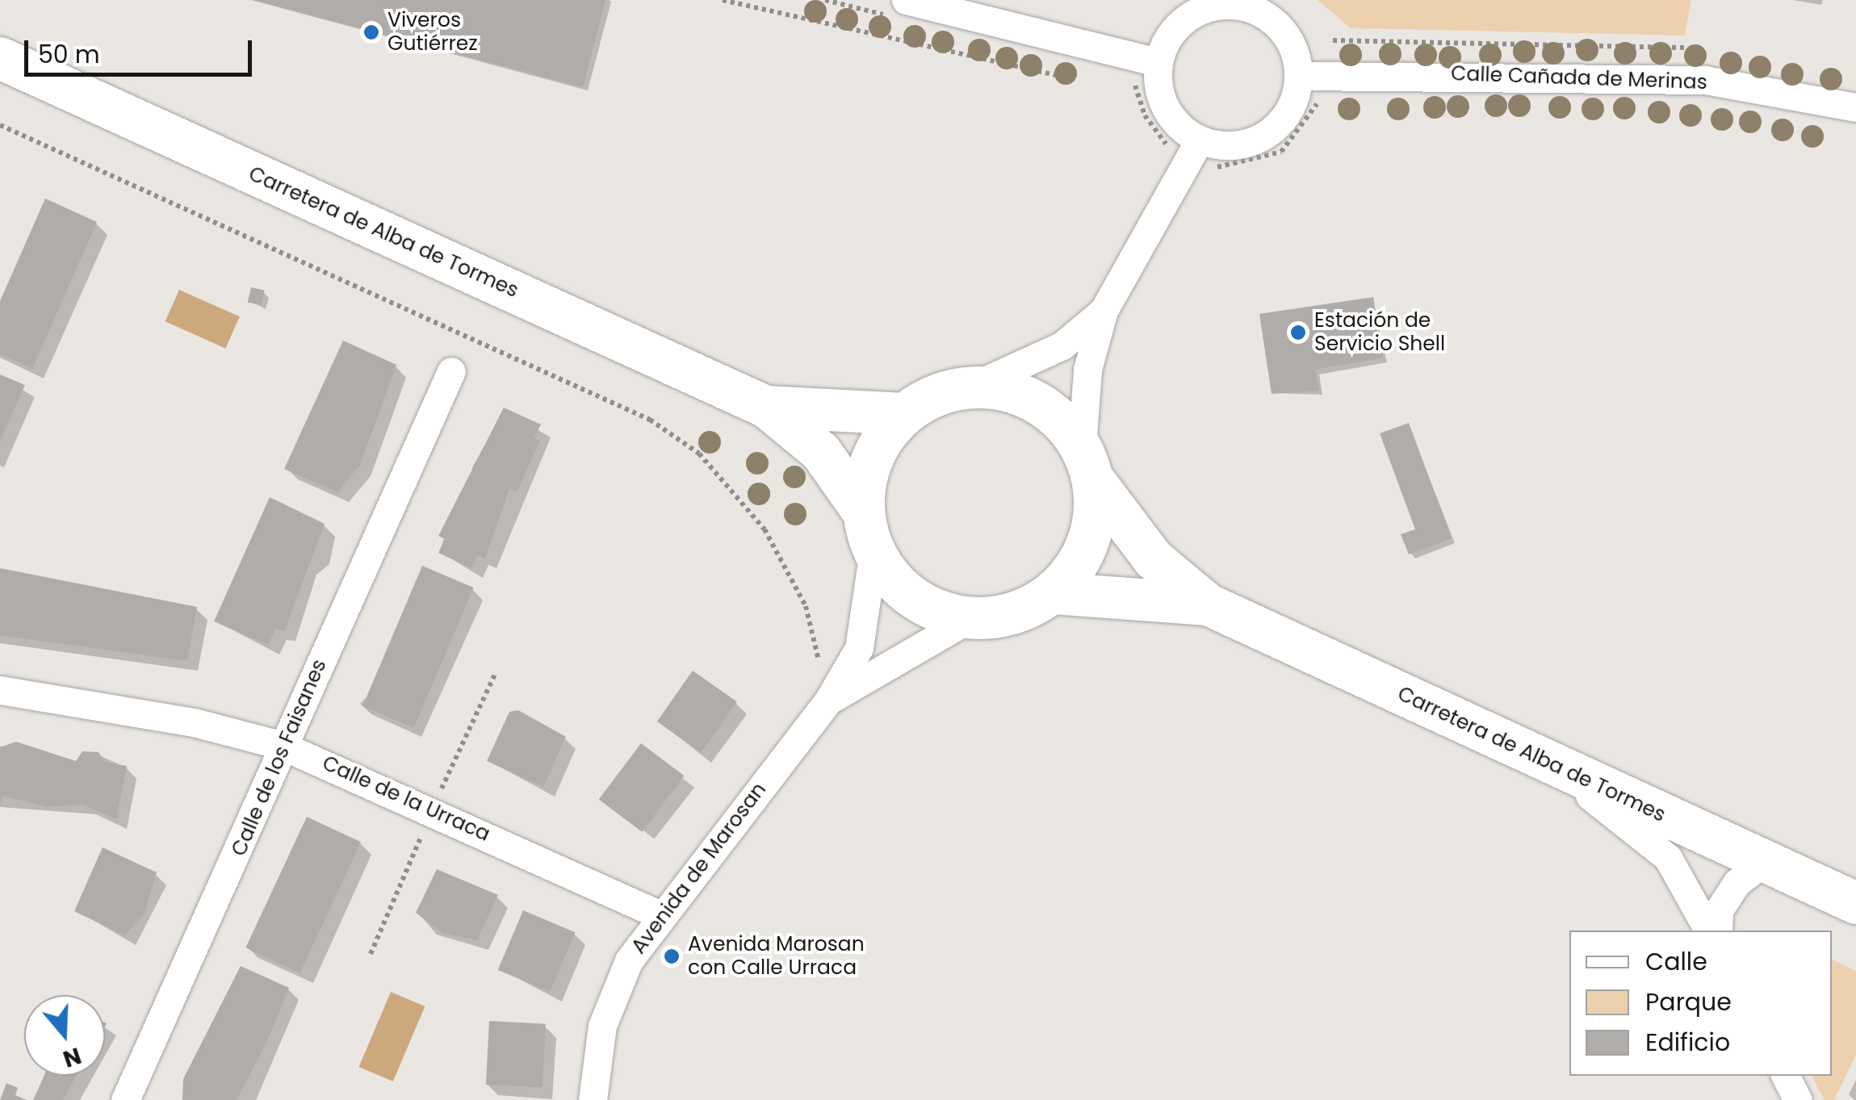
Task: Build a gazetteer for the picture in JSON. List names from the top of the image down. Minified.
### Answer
{"streets":{"main road":["Carretera de Alba de Tormes"],"street":["Calle Cañada de Merinas","Calle de los Faisanes","Calle de la Urraca","Avenida de Marosan"]},"crossings":[["Carretera de Alba de Tormes","Avenida de Marosan"],["Calle de los Faisanes","Calle de la Urraca"],["Calle de la Urraca","Avenida de Marosan"]],"places":["Viveros Gutiérrez","Estación de Servicio Shell","Avenida Marosan con Calle Urraca"],"legend":["Calle","Parque","Edificio"],"scale_bar":"50 m","north":"bottom"}
